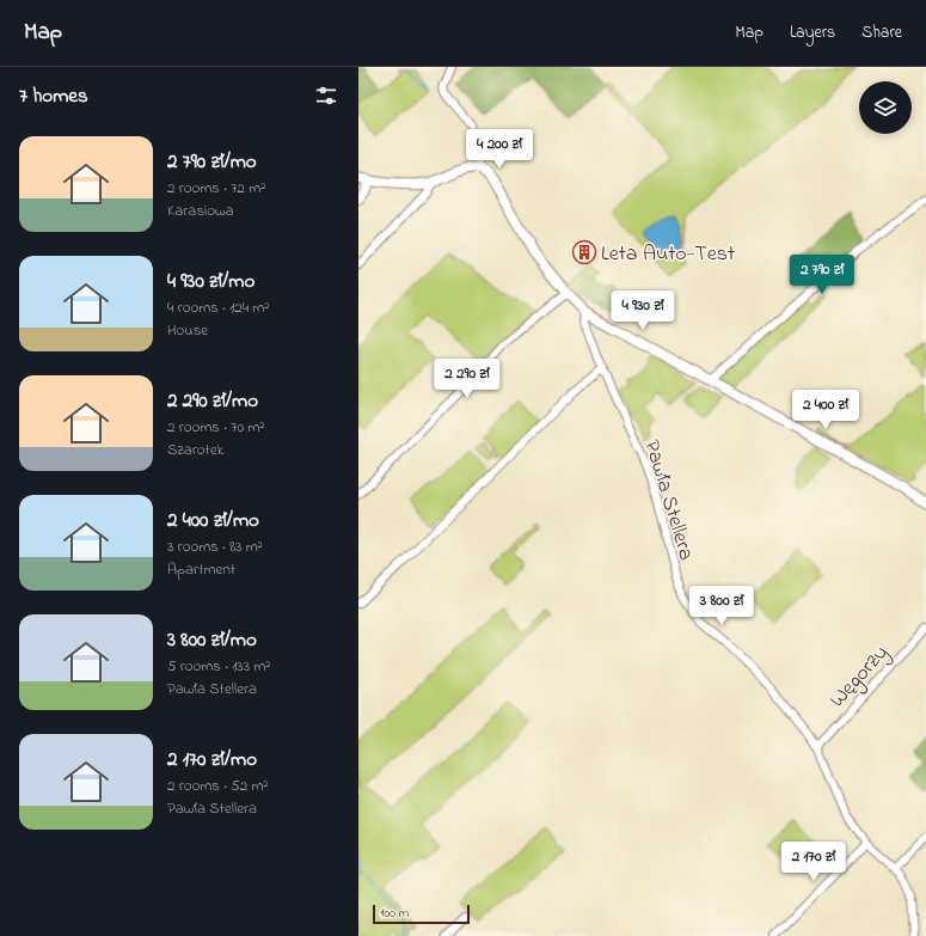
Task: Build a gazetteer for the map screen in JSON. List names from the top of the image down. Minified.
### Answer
{"streets":{"street":["Pawła Stellera","Węgorzy"]},"crossings":[["Pawła Stellera","Węgorzy"]],"places":{"building":["Leta Auto-Test"]},"scale_bar":"100 m","page":{"header":"Map","nav":["Map","Layers","Share"],"heading":"7 homes","list":[{"name":"2 790 zł/mo","note":"2 rooms · 72 m² · Karasiowa"},{"name":"4 930 zł/mo","note":"4 rooms · 124 m² · House"},{"name":"2 290 zł/mo","note":"2 rooms · 70 m² · Szarotek"},{"name":"2 400 zł/mo","note":"3 rooms · 83 m² · Apartment"},{"name":"3 800 zł/mo","note":"5 rooms · 133 m² · Pawła Stellera"},{"name":"2 170 zł/mo","note":"2 rooms · 52 m² · Pawła Stellera"}],"price":["4 200 zł","2 790 zł","4 930 zł","2 290 zł","2 400 zł","3 800 zł","2 170 zł"],"scale":"100 m"}}
